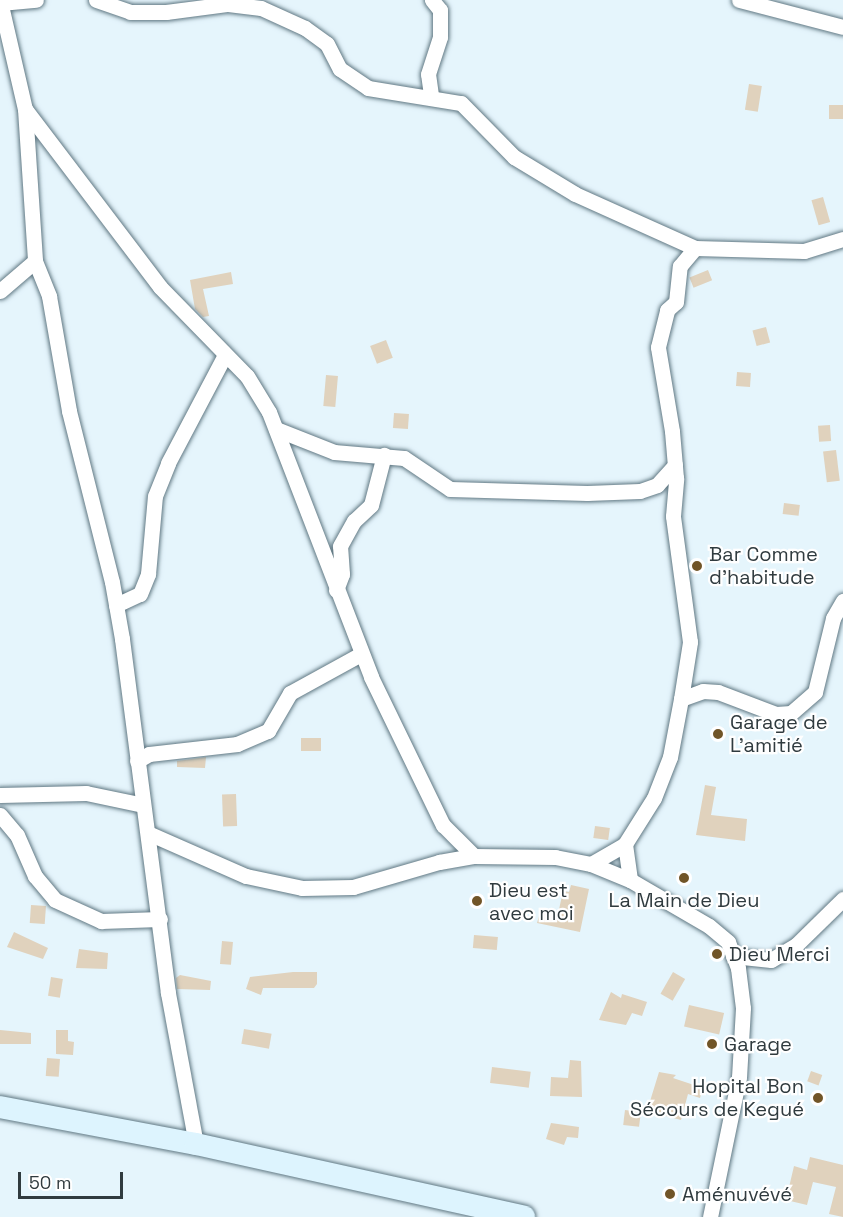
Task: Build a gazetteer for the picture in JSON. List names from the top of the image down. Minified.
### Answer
{"places":["Bar Comme d'habitude","Garage de L'amitié","La Main de Dieu","Dieu est avec moi","Dieu Merci","Garage","Hopital Bon Sécours de Kegué","Aménuvévé"],"scale_bar":"50 m"}
